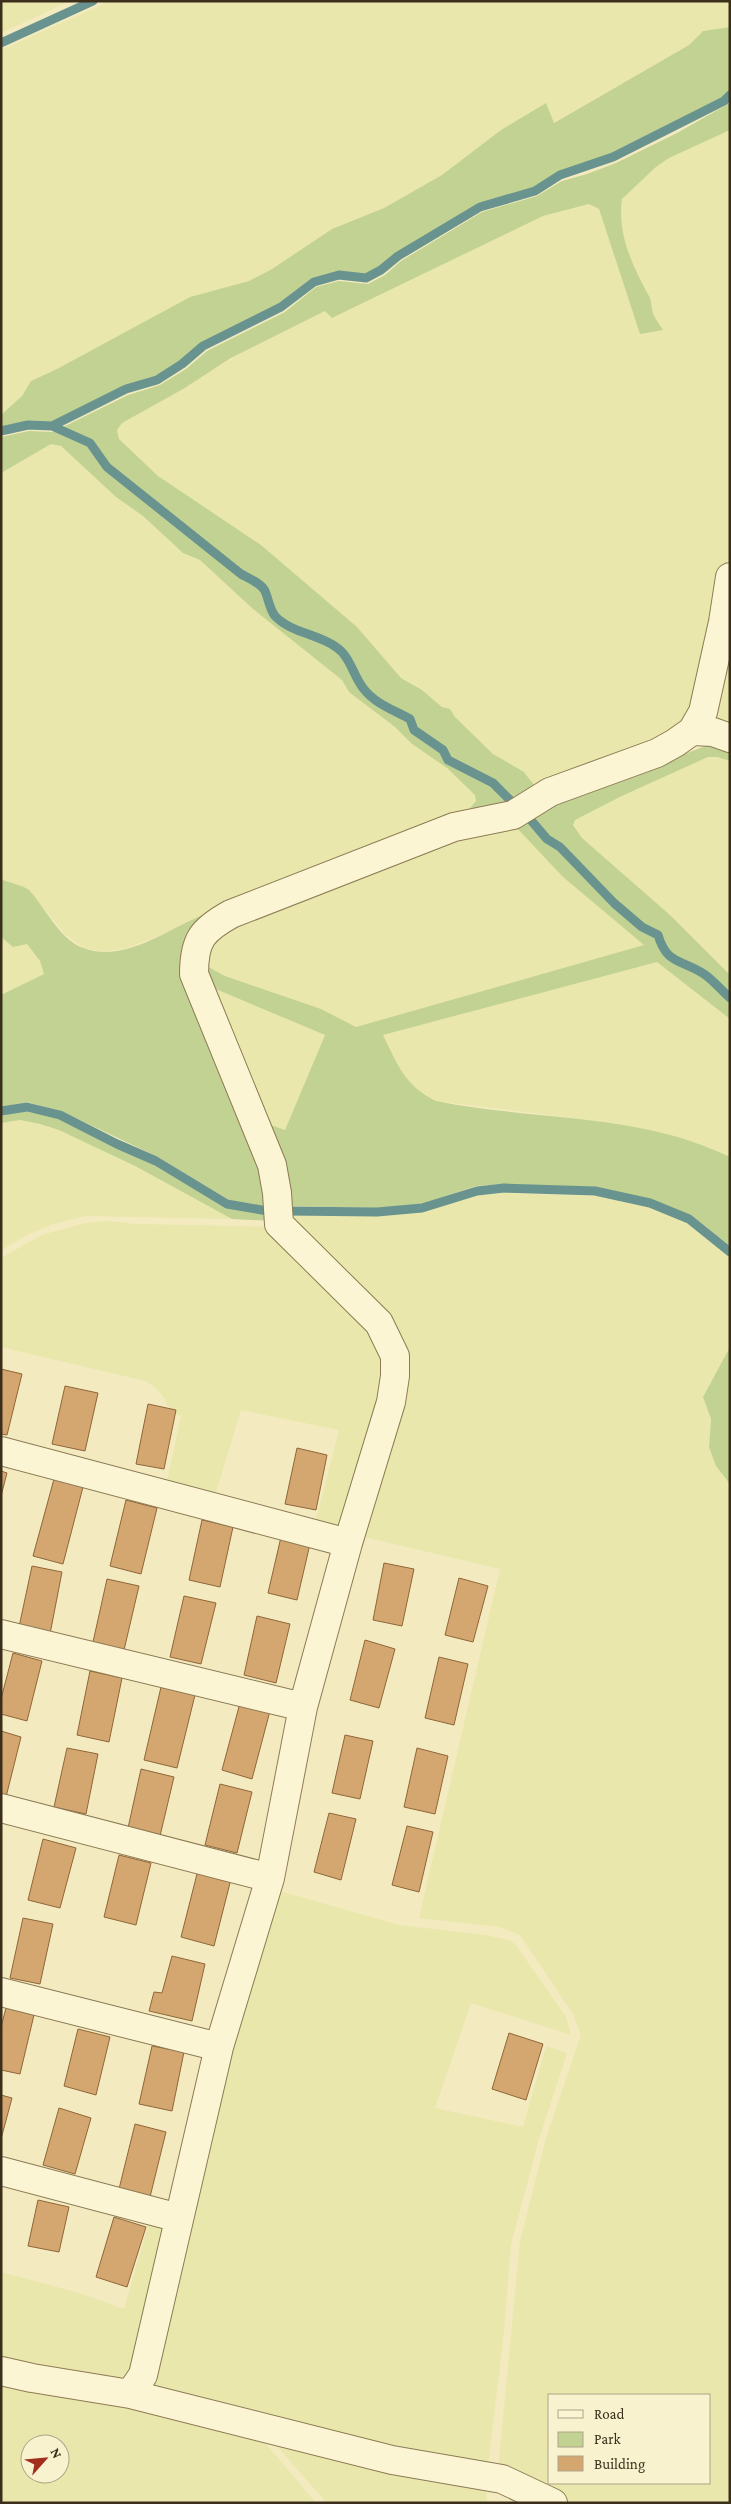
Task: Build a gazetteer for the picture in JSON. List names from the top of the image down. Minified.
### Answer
{"legend":["Road","Park","Building"],"north":"top right"}
